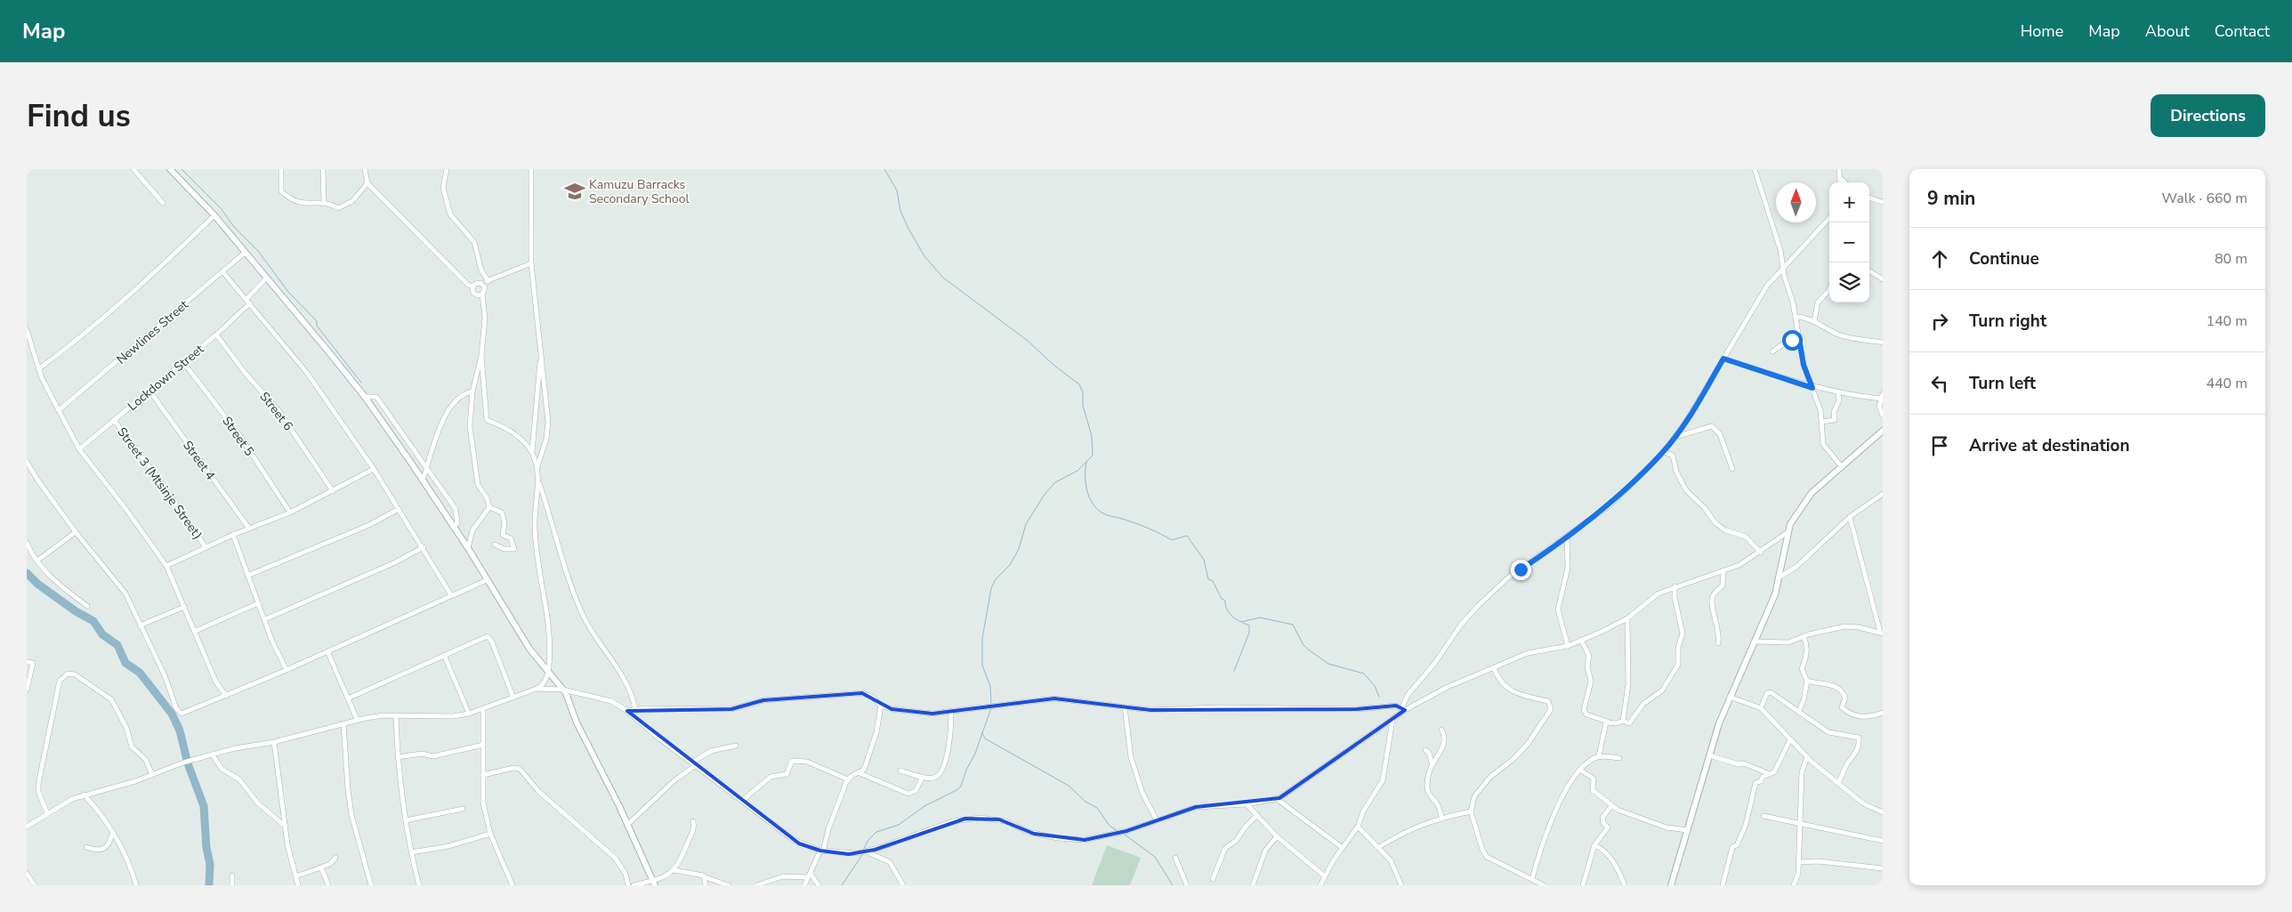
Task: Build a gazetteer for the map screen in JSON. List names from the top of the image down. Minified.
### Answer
{"streets":{"street":["Newlines Street","Lockdown Street","Street 6","Street 5","Street 4","Street 3 (Mtsinje Street)"]},"crossings":[["Lockdown Street","Street 6"],["Lockdown Street","Street 5"],["Lockdown Street","Street 4"],["Lockdown Street","Street 3 (Mtsinje Street)"]],"places":{"school or university":["Kamuzu Barracks Secondary School"]},"north":"top","page":{"header":"Map","nav":["Home","Map","About","Contact"],"buttons":"Directions","title":"Find us","heading":["9 min","Walk · 660 m"],"map_buttons":["+","−"],"list":[["Continue","80 m"],["Turn right","140 m"],["Turn left","440 m"],"Arrive at destination"]}}
